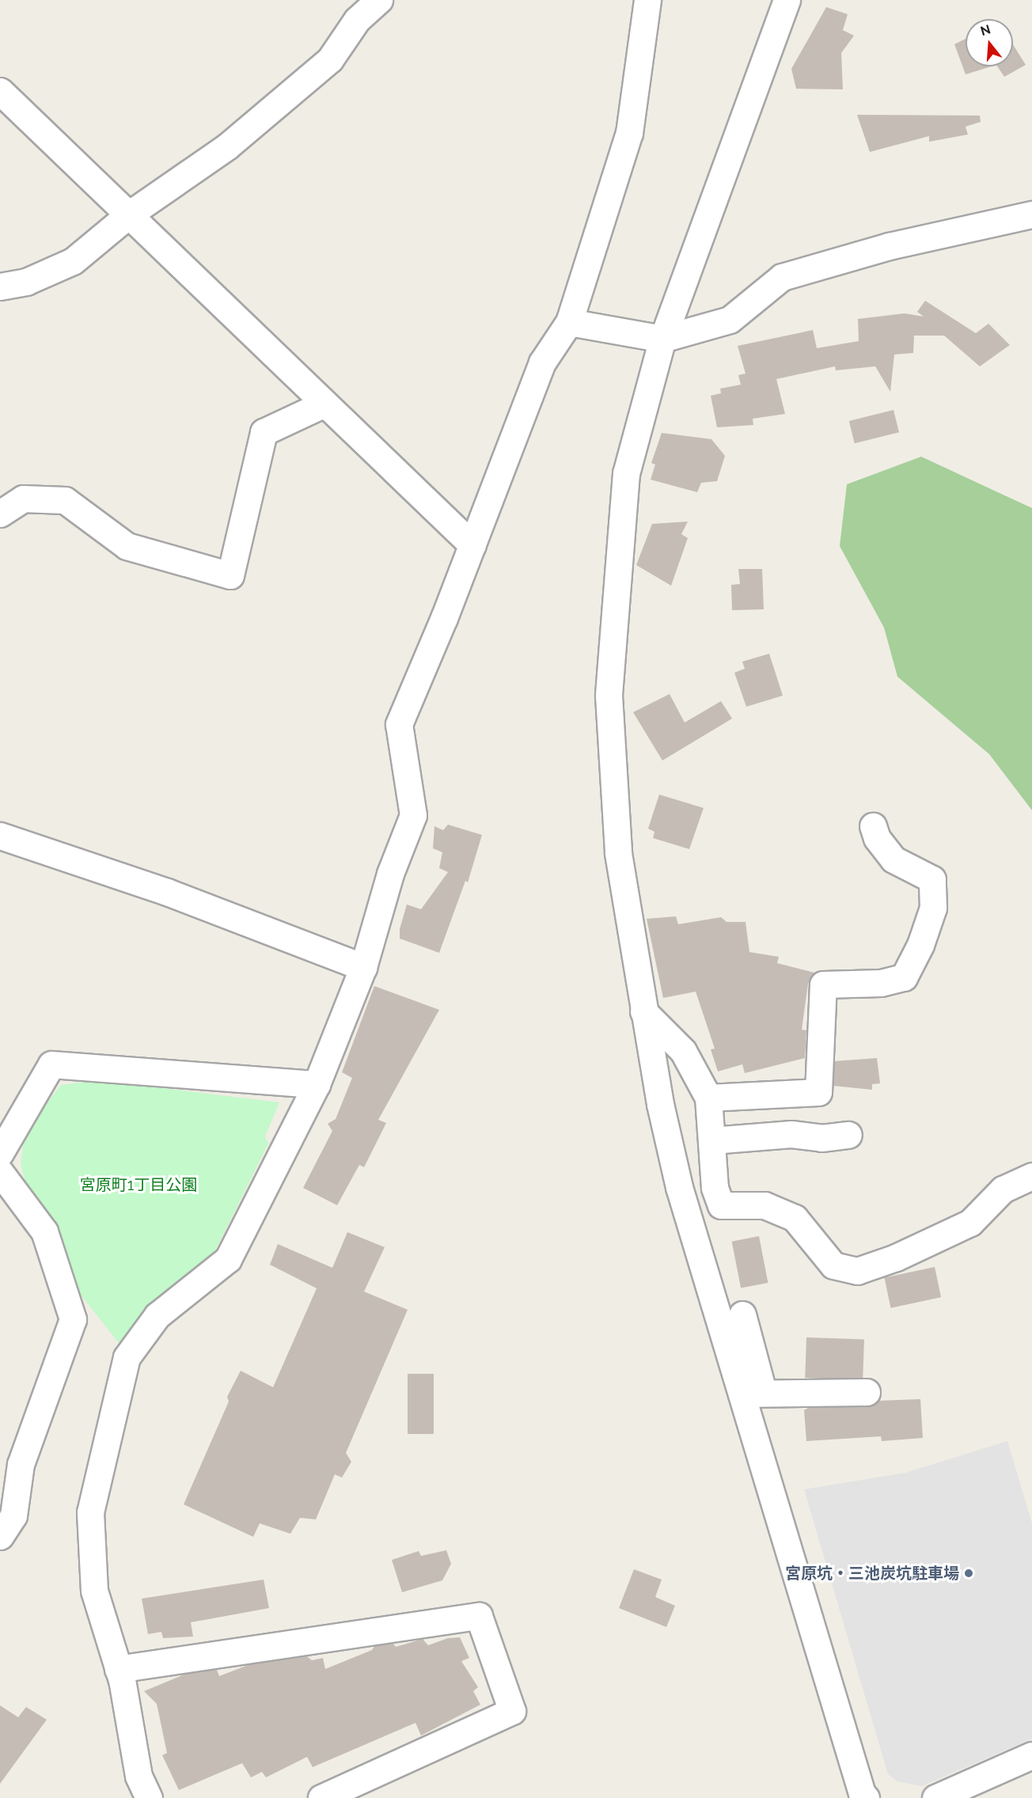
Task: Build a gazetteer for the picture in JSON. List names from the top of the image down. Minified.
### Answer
{"parks":["宮原町1丁目公園"],"places":["宮原坑・三池炭坑駐車場"],"north":"top"}
